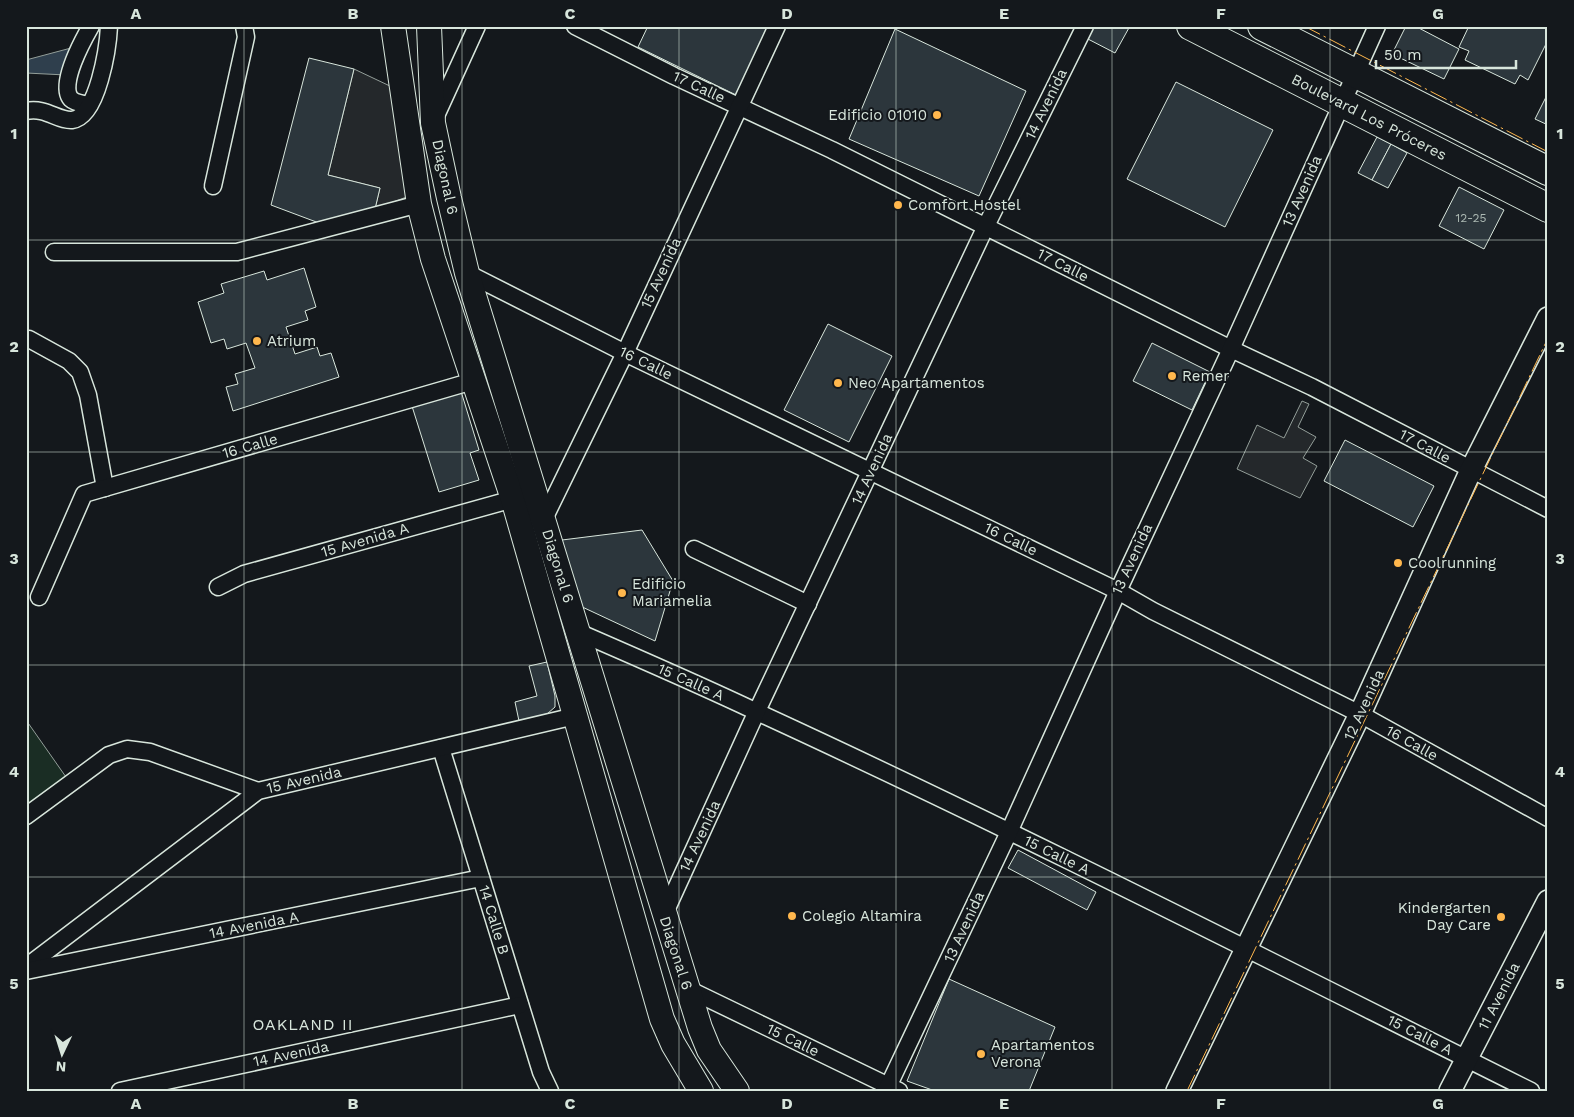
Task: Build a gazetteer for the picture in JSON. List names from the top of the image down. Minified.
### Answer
{"streets":{"highway":["Boulevard Los Próceres"],"main road":["Diagonal 6"],"street":["17 Calle","14 Avenida","13 Avenida","15 Avenida","16 Calle","15 Avenida A","15 Calle A","12 Avenida","14 Calle B","14 Avenida A","11 Avenida","15 Calle"]},"crossings":[["17 Calle","14 Avenida"],["17 Calle","13 Avenida"],["17 Calle","15 Avenida"],["17 Calle","12 Avenida"],["14 Avenida","Diagonal 6"],["14 Avenida","16 Calle"],["14 Avenida","15 Calle A"],["14 Avenida","14 Calle B"],["Boulevard Los Próceres","13 Avenida"],["Diagonal 6","15 Avenida"],["Diagonal 6","16 Calle"],["Diagonal 6","15 Avenida A"],["Diagonal 6","15 Calle A"],["Diagonal 6","15 Calle"],["13 Avenida","16 Calle"],["13 Avenida","15 Calle A"],["13 Avenida","15 Calle"],["15 Avenida","16 Calle"],["15 Avenida","14 Calle B"],["16 Calle","12 Avenida"],["15 Calle A","12 Avenida"],["15 Calle A","11 Avenida"],["14 Calle B","14 Avenida A"]],"districts":["OAKLAND II"],"places":["Edificio 01010","Comfort Hostel","Atrium","Remer","Neo Apartamentos","Coolrunning","Edificio Mariamelia","Colegio Altamira","Kindergarten Day Care","Apartamentos Verona"],"house_numbers":["12-25"],"scale_bar":"50 m","north":"bottom","grid":{"columns":["A","B","C","D","E","F","G"],"rows":["1","2","3","4","5"]}}
